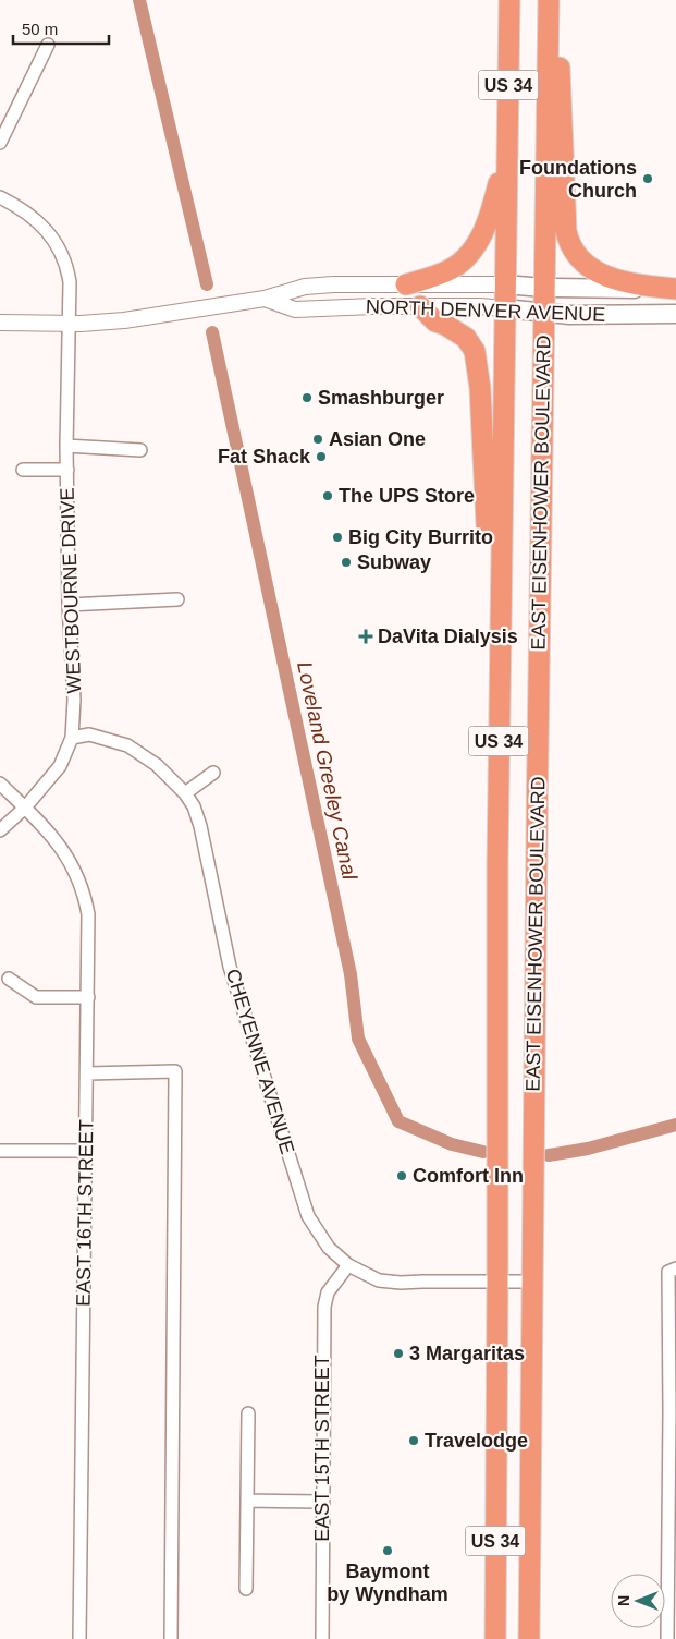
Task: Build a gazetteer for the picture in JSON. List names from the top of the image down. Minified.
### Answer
{"streets":{"highway":["US 34","EAST EISENHOWER BOULEVARD"],"main road":["NORTH DENVER AVENUE"],"street":["WESTBOURNE DRIVE","CHEYENNE AVENUE","EAST 16TH STREET","EAST 15TH STREET"]},"crossings":[["NORTH DENVER AVENUE","EAST EISENHOWER BOULEVARD"],["NORTH DENVER AVENUE","WESTBOURNE DRIVE"],["EAST EISENHOWER BOULEVARD","CHEYENNE AVENUE"],["WESTBOURNE DRIVE","CHEYENNE AVENUE"],["WESTBOURNE DRIVE","EAST 16TH STREET"],["CHEYENNE AVENUE","EAST 15TH STREET"]],"water":["Loveland Greeley Canal"],"places":{"other":["Foundations Church","Smashburger","Asian One","Fat Shack","The UPS Store","Big City Burrito","Subway","Comfort Inn","3 Margaritas","Travelodge","Baymont by Wyndham"],"health":["DaVita Dialysis"]},"scale_bar":"50 m","north":"left"}
